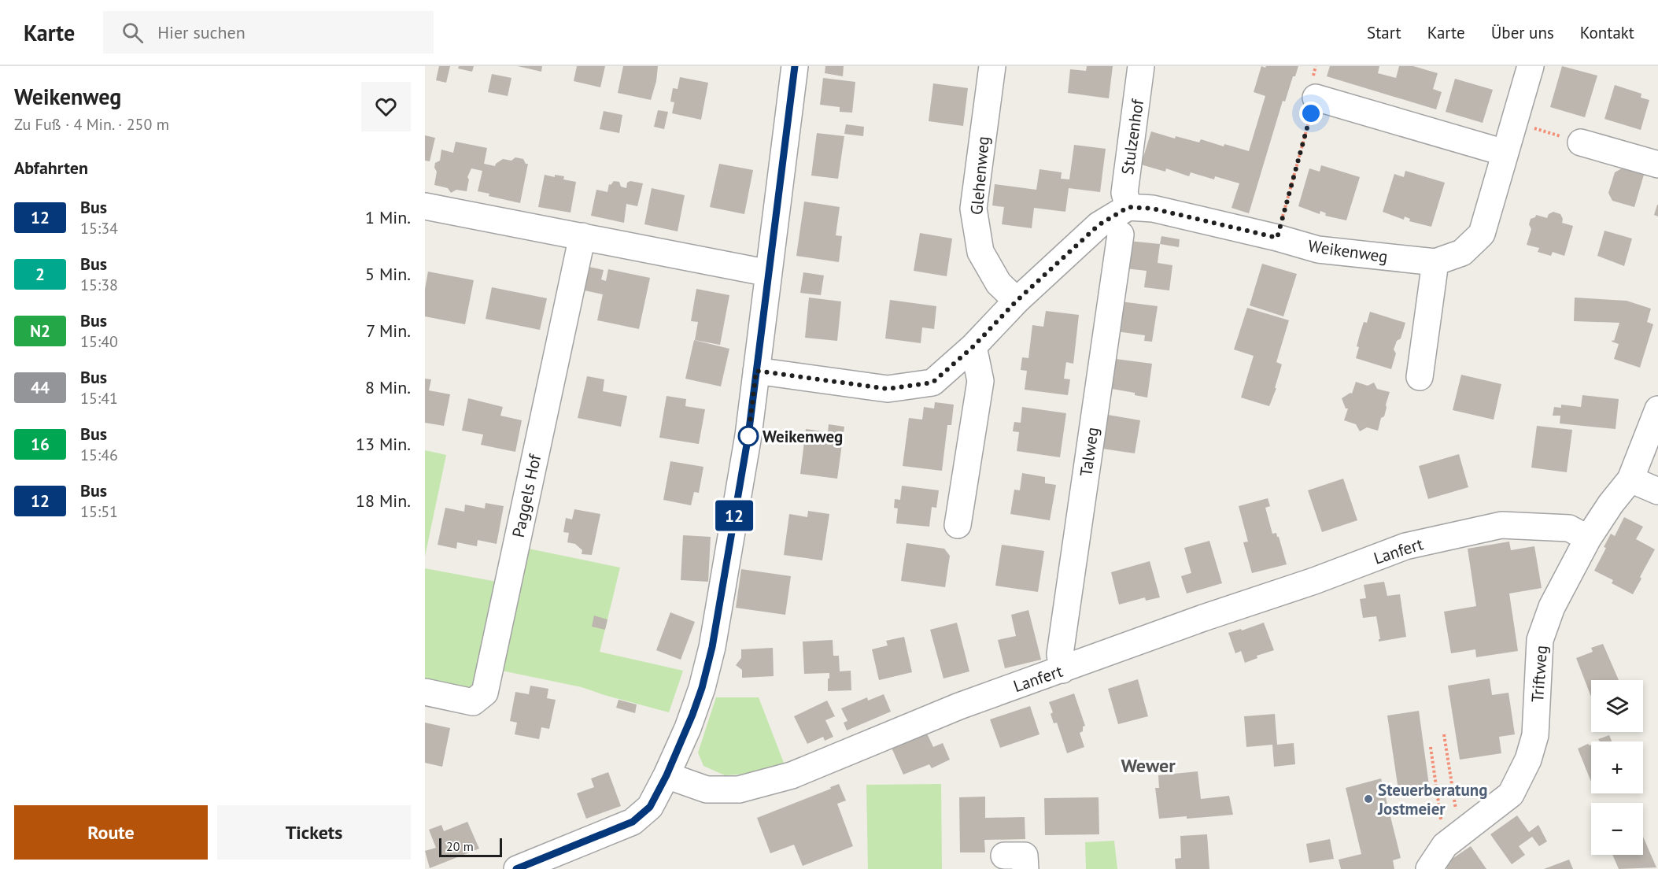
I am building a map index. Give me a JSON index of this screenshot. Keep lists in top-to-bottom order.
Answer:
{
  "streets": {
    "street": [
      "Stulzenhof",
      "Glehenweg",
      "Weikenweg",
      "Talweg",
      "Paggels Hof",
      "Lanfert",
      "Triftweg"
    ]
  },
  "crossings": [
    ["Stulzenhof", "Weikenweg"],
    ["Talweg", "Lanfert"],
    ["Lanfert", "Triftweg"]
  ],
  "districts": ["Wewer"],
  "places": ["Weikenweg", "Steuerberatung Jostmeier"],
  "lines": ["bus line 12"],
  "scale_bar": "20 m",
  "page": {
    "header": "Karte",
    "search": "Hier suchen",
    "nav": [
      "Start",
      "Karte",
      "Über uns",
      "Kontakt"
    ],
    "heading": [
      ["Weikenweg", "Zu Fuß · 4 Min. · 250 m"],
      "Abfahrten"
    ],
    "on_map": "12",
    "list": [
      {
        "mark": "12",
        "name": "Bus",
        "note": "15:34",
        "value": "1 Min."
      },
      {
        "mark": "2",
        "name": "Bus",
        "note": "15:38",
        "value": "5 Min."
      },
      {
        "mark": "N2",
        "name": "Bus",
        "note": "15:40",
        "value": "7 Min."
      },
      {
        "mark": "44",
        "name": "Bus",
        "note": "15:41",
        "value": "8 Min."
      },
      {
        "mark": "16",
        "name": "Bus",
        "note": "15:46",
        "value": "13 Min."
      },
      {
        "mark": "12",
        "name": "Bus",
        "note": "15:51",
        "value": "18 Min."
      }
    ],
    "map_buttons": ["+", "−"],
    "buttons": ["Route", "Tickets"],
    "scale": "20 m"
  }
}
